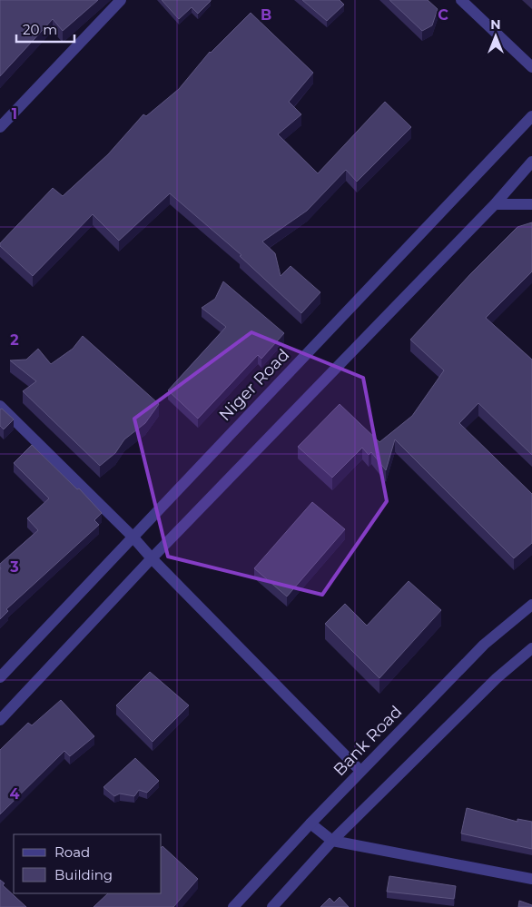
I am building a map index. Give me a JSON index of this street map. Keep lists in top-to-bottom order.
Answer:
{
  "streets": {
    "street": ["Niger Road", "Bank Road"]
  },
  "legend": ["Road", "Building"],
  "scale_bar": "20 m",
  "north": "top",
  "grid": {
    "columns": ["B", "C"],
    "rows": [
      "1",
      "2",
      "3",
      "4"
    ]
  }
}
